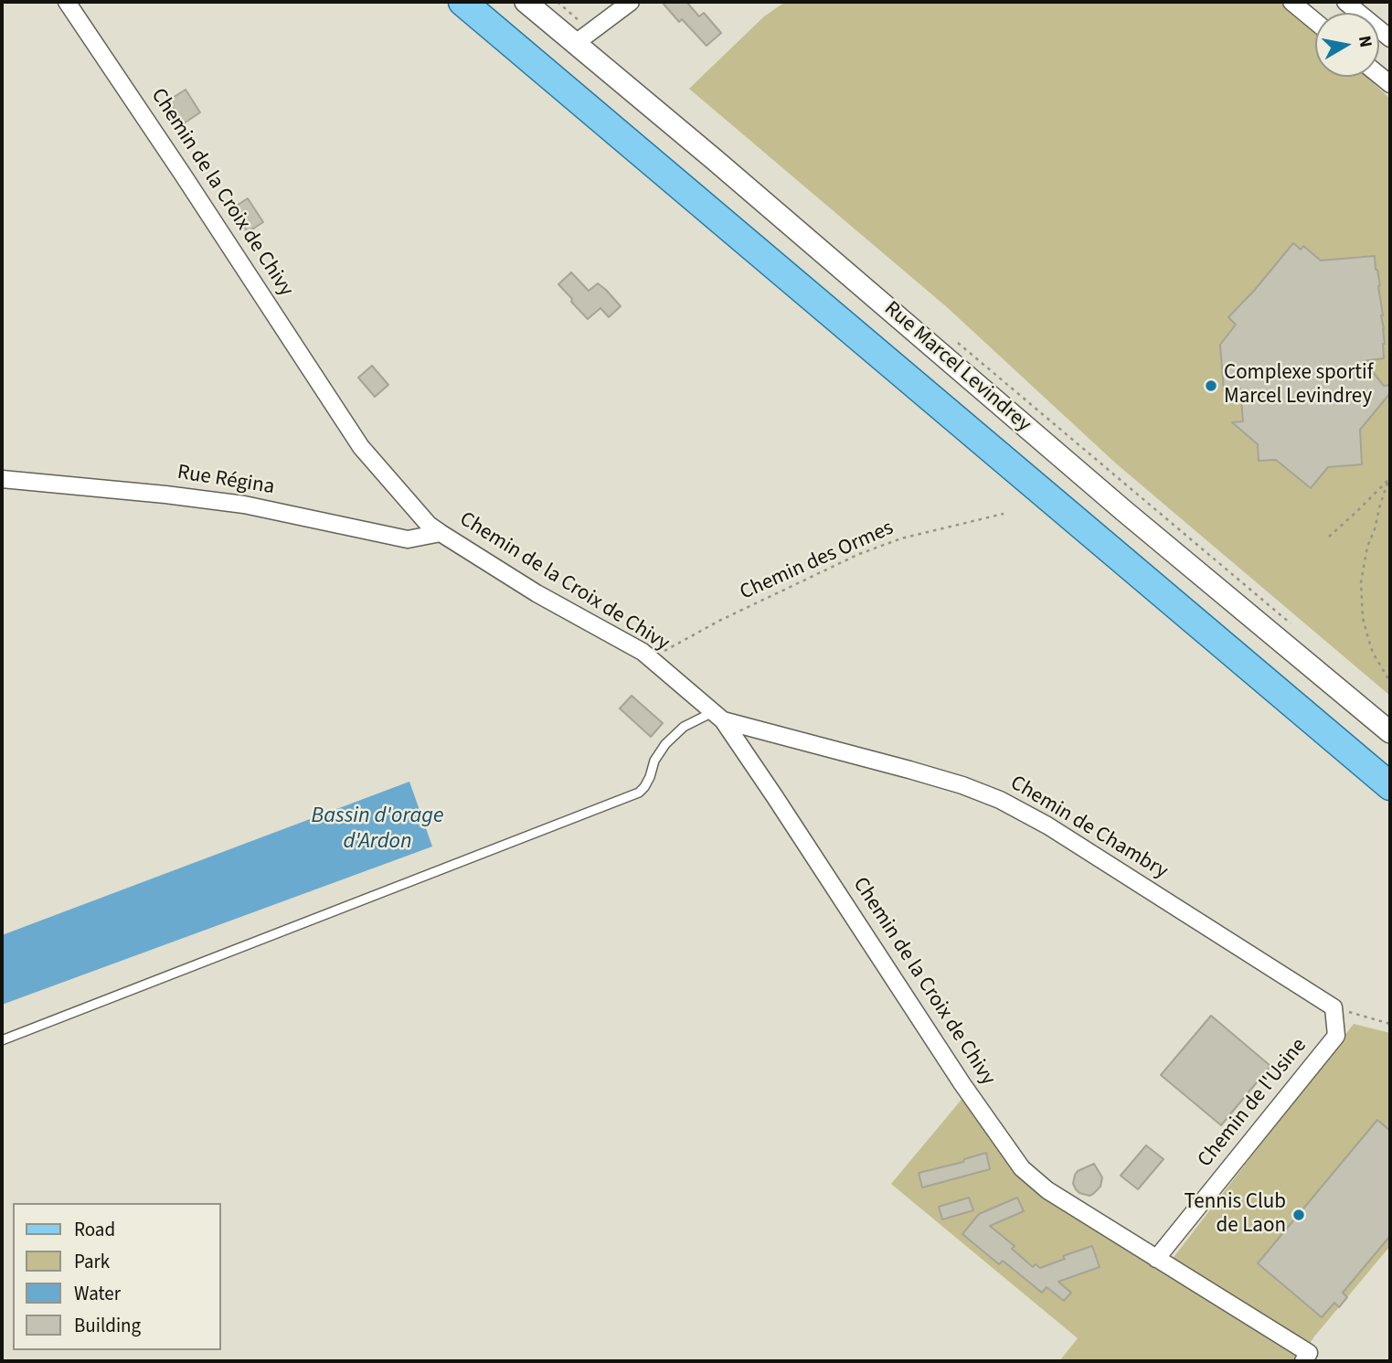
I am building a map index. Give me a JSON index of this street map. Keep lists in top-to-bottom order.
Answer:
{
  "streets": {
    "street": [
      "Chemin de la Croix de Chivy",
      "Rue Marcel Levindrey",
      "Rue Régina",
      "Chemin de Chambry",
      "Chemin de l'Usine"
    ],
    "path": ["Chemin des Ormes"]
  },
  "crossings": [
    ["Chemin de la Croix de Chivy", "Rue Régina"],
    ["Chemin de la Croix de Chivy", "Chemin des Ormes"],
    ["Chemin de la Croix de Chivy", "Chemin de Chambry"],
    ["Chemin de la Croix de Chivy", "Chemin de l'Usine"],
    ["Chemin de Chambry", "Chemin de l'Usine"]
  ],
  "water": ["Bassin d'orage d'Ardon"],
  "places": ["Complexe sportif Marcel Levindrey", "Tennis Club de Laon"],
  "legend": [
    "Road",
    "Park",
    "Water",
    "Building"
  ],
  "north": "right"
}
